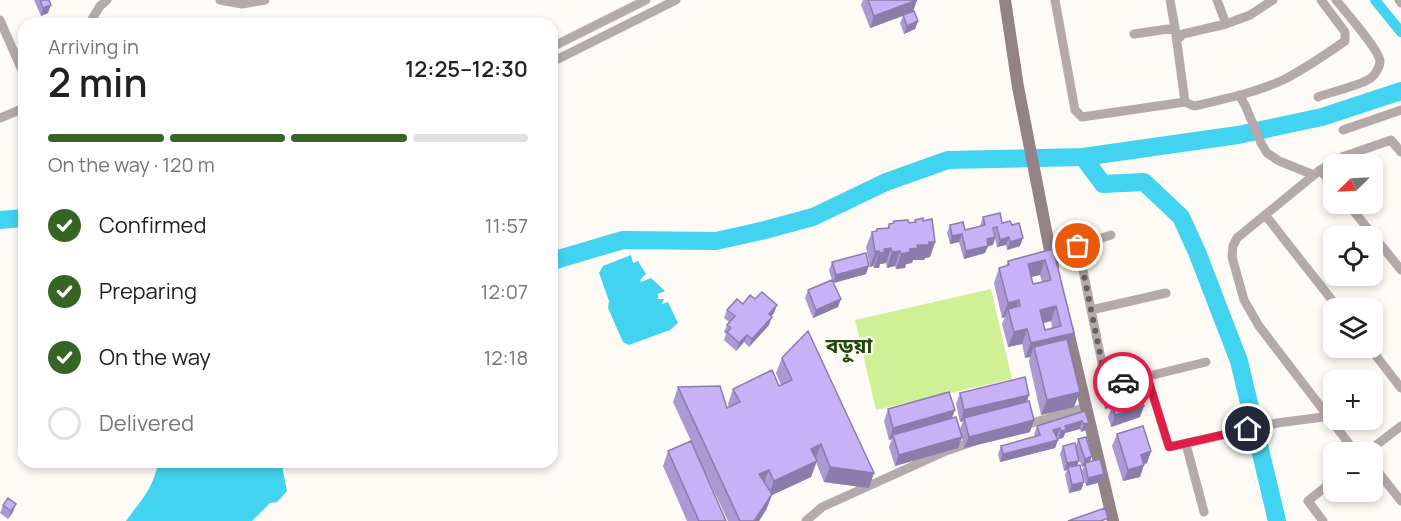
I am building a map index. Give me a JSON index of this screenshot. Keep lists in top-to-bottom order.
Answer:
{
  "districts": ["বড়ুয়া"],
  "north": "bottom left",
  "page": {
    "heading": ["2 min", "Arriving in", "12:25–12:30"],
    "bar": "On the way · 120 m",
    "map_buttons": ["+", "−"],
    "list": [
      ["Confirmed", "11:57"],
      ["Preparing", "12:07"],
      ["On the way", "12:18"],
      "Delivered"
    ]
  }
}
